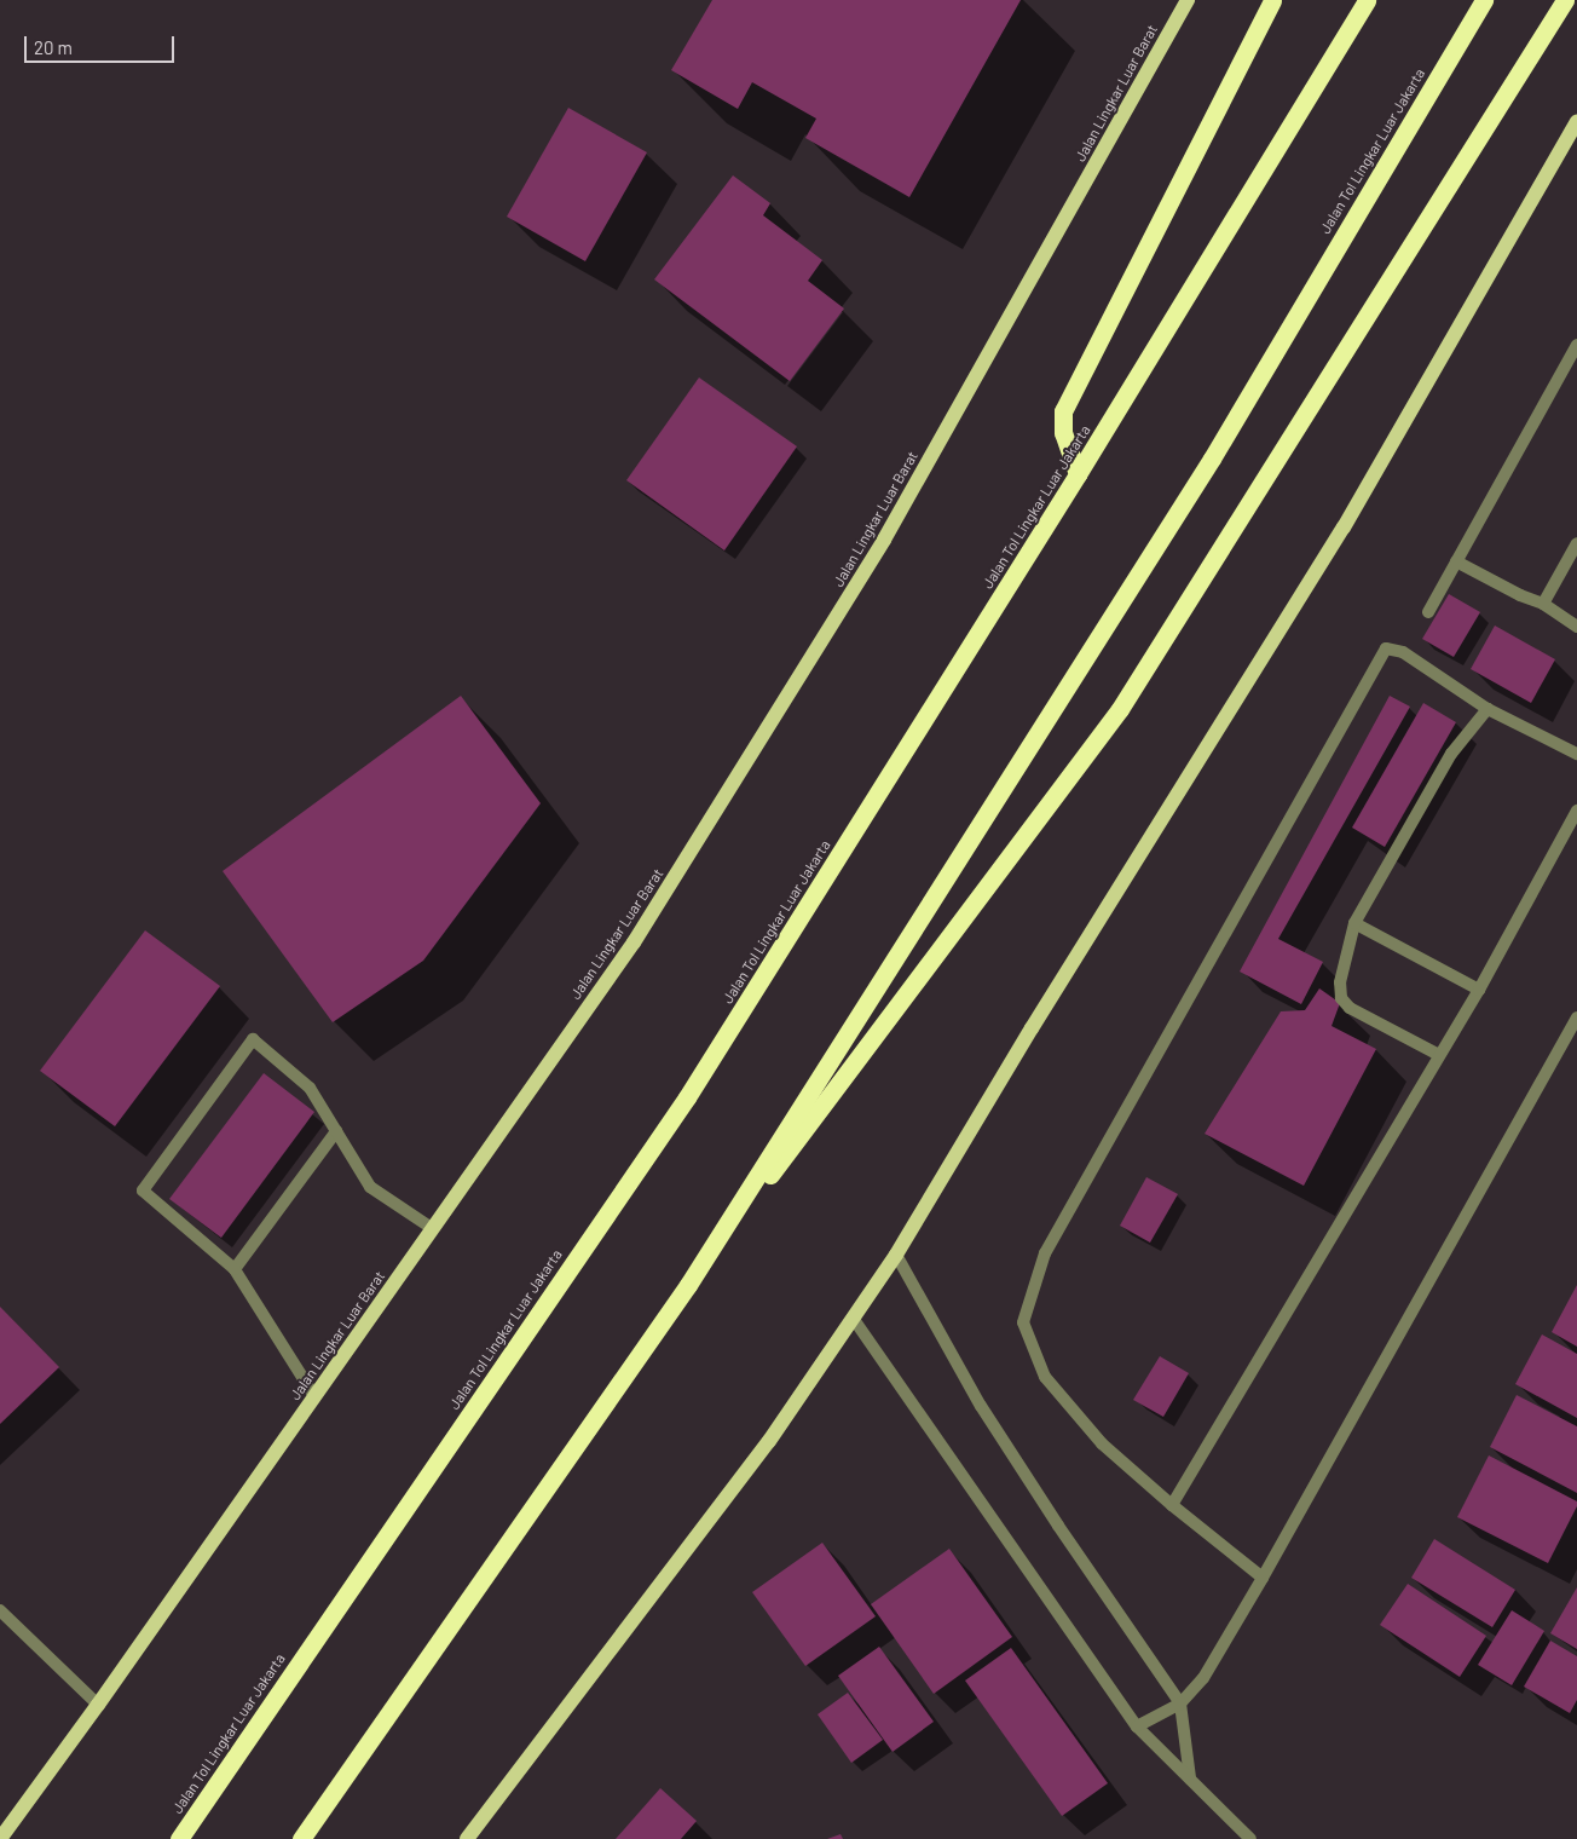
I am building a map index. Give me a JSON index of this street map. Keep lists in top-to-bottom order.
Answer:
{
  "streets": {
    "highway": ["Jalan Tol Lingkar Luar Jakarta"],
    "main road": ["Jalan Lingkar Luar Barat"]
  },
  "scale_bar": "20 m"
}
